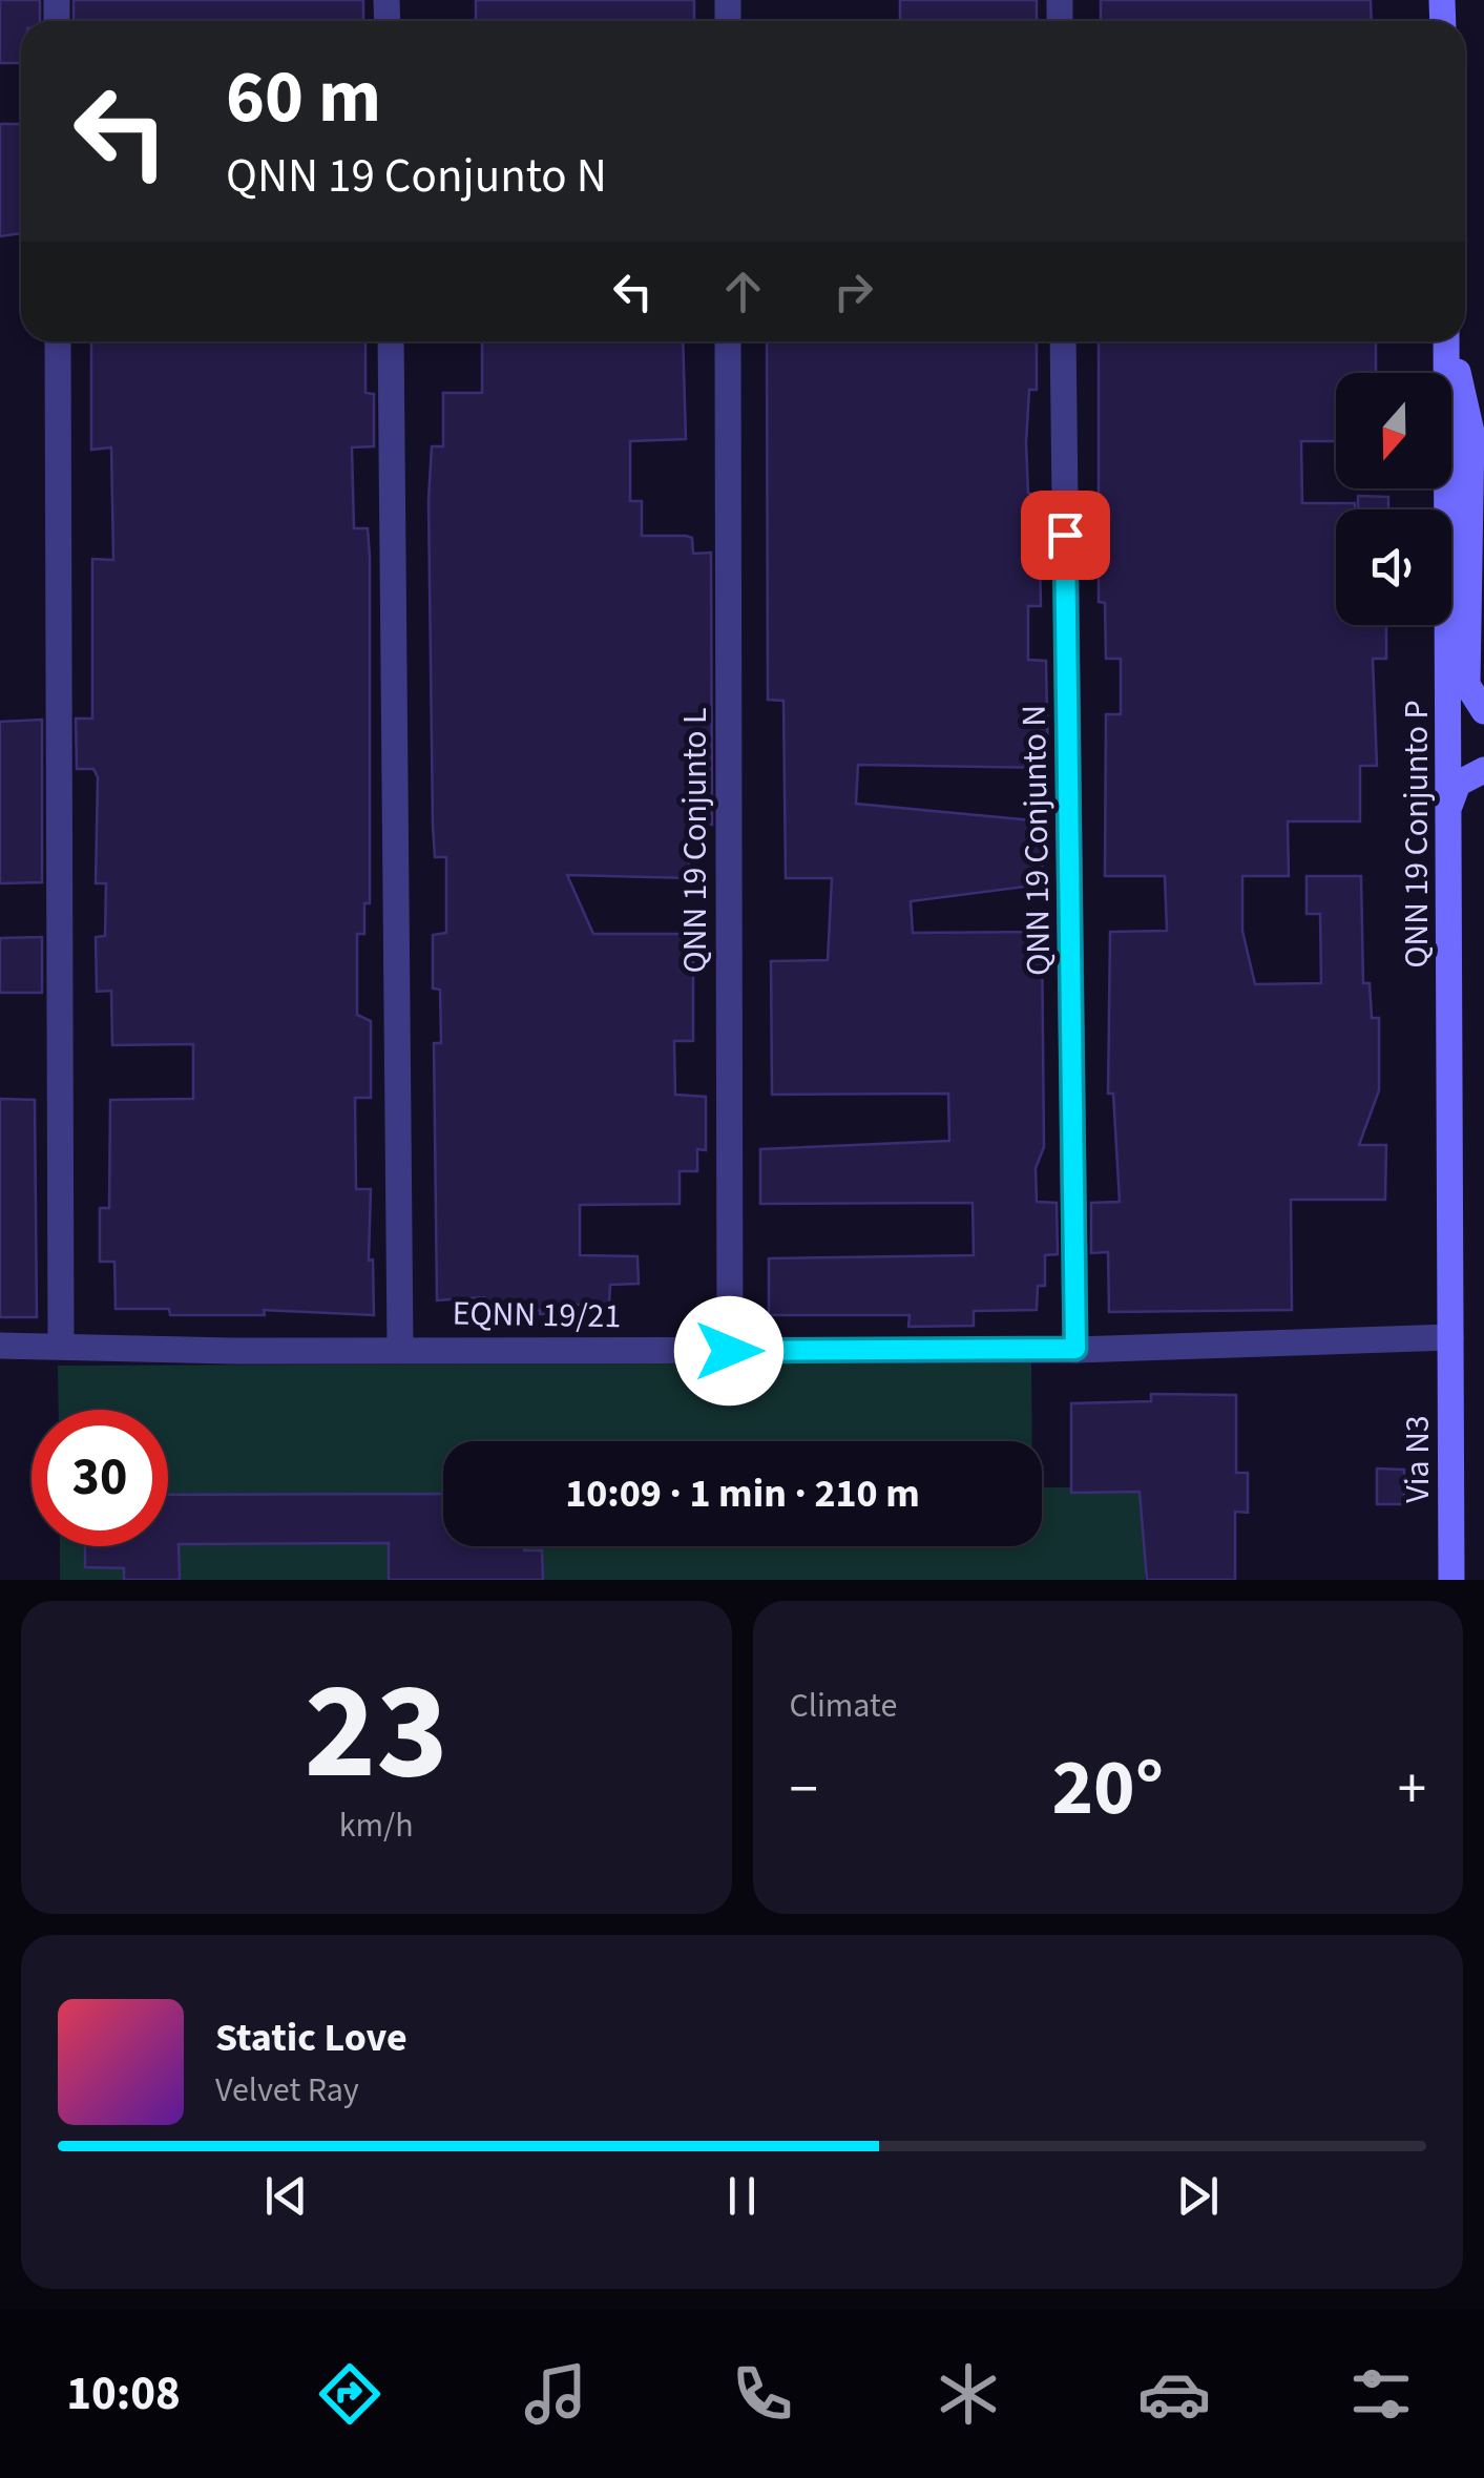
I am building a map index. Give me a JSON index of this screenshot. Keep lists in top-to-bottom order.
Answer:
{
  "streets": {
    "main road": ["QNN 19 Conjunto P", "Via N3"],
    "street": ["QNN 19 Conjunto L", "QNN 19 Conjunto N", "EQNN 19/21"]
  },
  "crossings": [
    ["QNN 19 Conjunto P", "EQNN 19/21"],
    ["QNN 19 Conjunto P", "Via N3"],
    ["QNN 19 Conjunto L", "EQNN 19/21"],
    ["QNN 19 Conjunto N", "EQNN 19/21"],
    ["EQNN 19/21", "Via N3"]
  ],
  "north": "bottom",
  "page": {
    "turn": ["60 m", "QNN 19 Conjunto N"],
    "limit": "30",
    "trip": "10:09 · 1 min · 210 m",
    "tile": [
      ["23", "km/h"],
      "Climate"
    ],
    "heat": ["−", "20°", "+"],
    "song": ["Static Love", "Velvet Ray"],
    "tabs": "10:08"
  }
}
